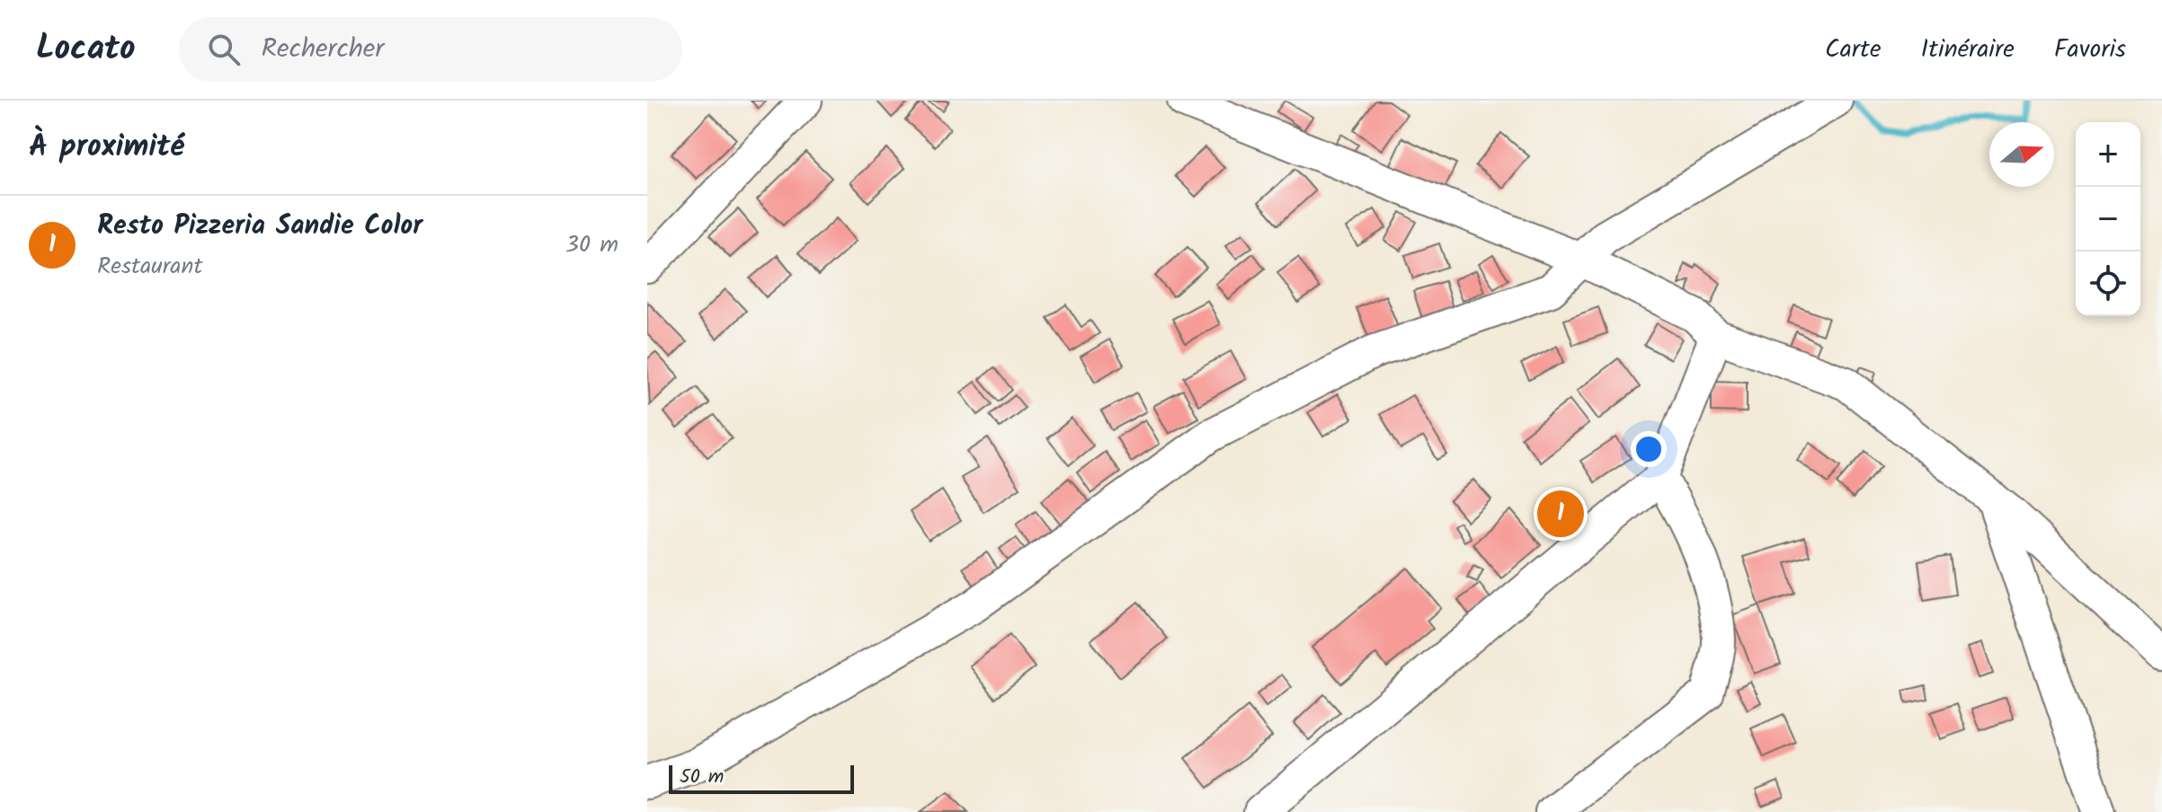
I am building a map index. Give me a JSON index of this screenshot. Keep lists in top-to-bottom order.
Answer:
{
  "scale_bar": "50 m",
  "north": "right",
  "page": {
    "header": "Locato",
    "search": "Rechercher",
    "nav": ["Carte", "Itinéraire", "Favoris"],
    "heading": "À proximité",
    "map_buttons": ["+", "−"],
    "list": [
      {
        "mark": "1",
        "name": "Resto Pizzeria Sandie Color",
        "note": "Restaurant",
        "value": "30 m"
      }
    ],
    "pins": "1",
    "scale": "50 m"
  }
}
